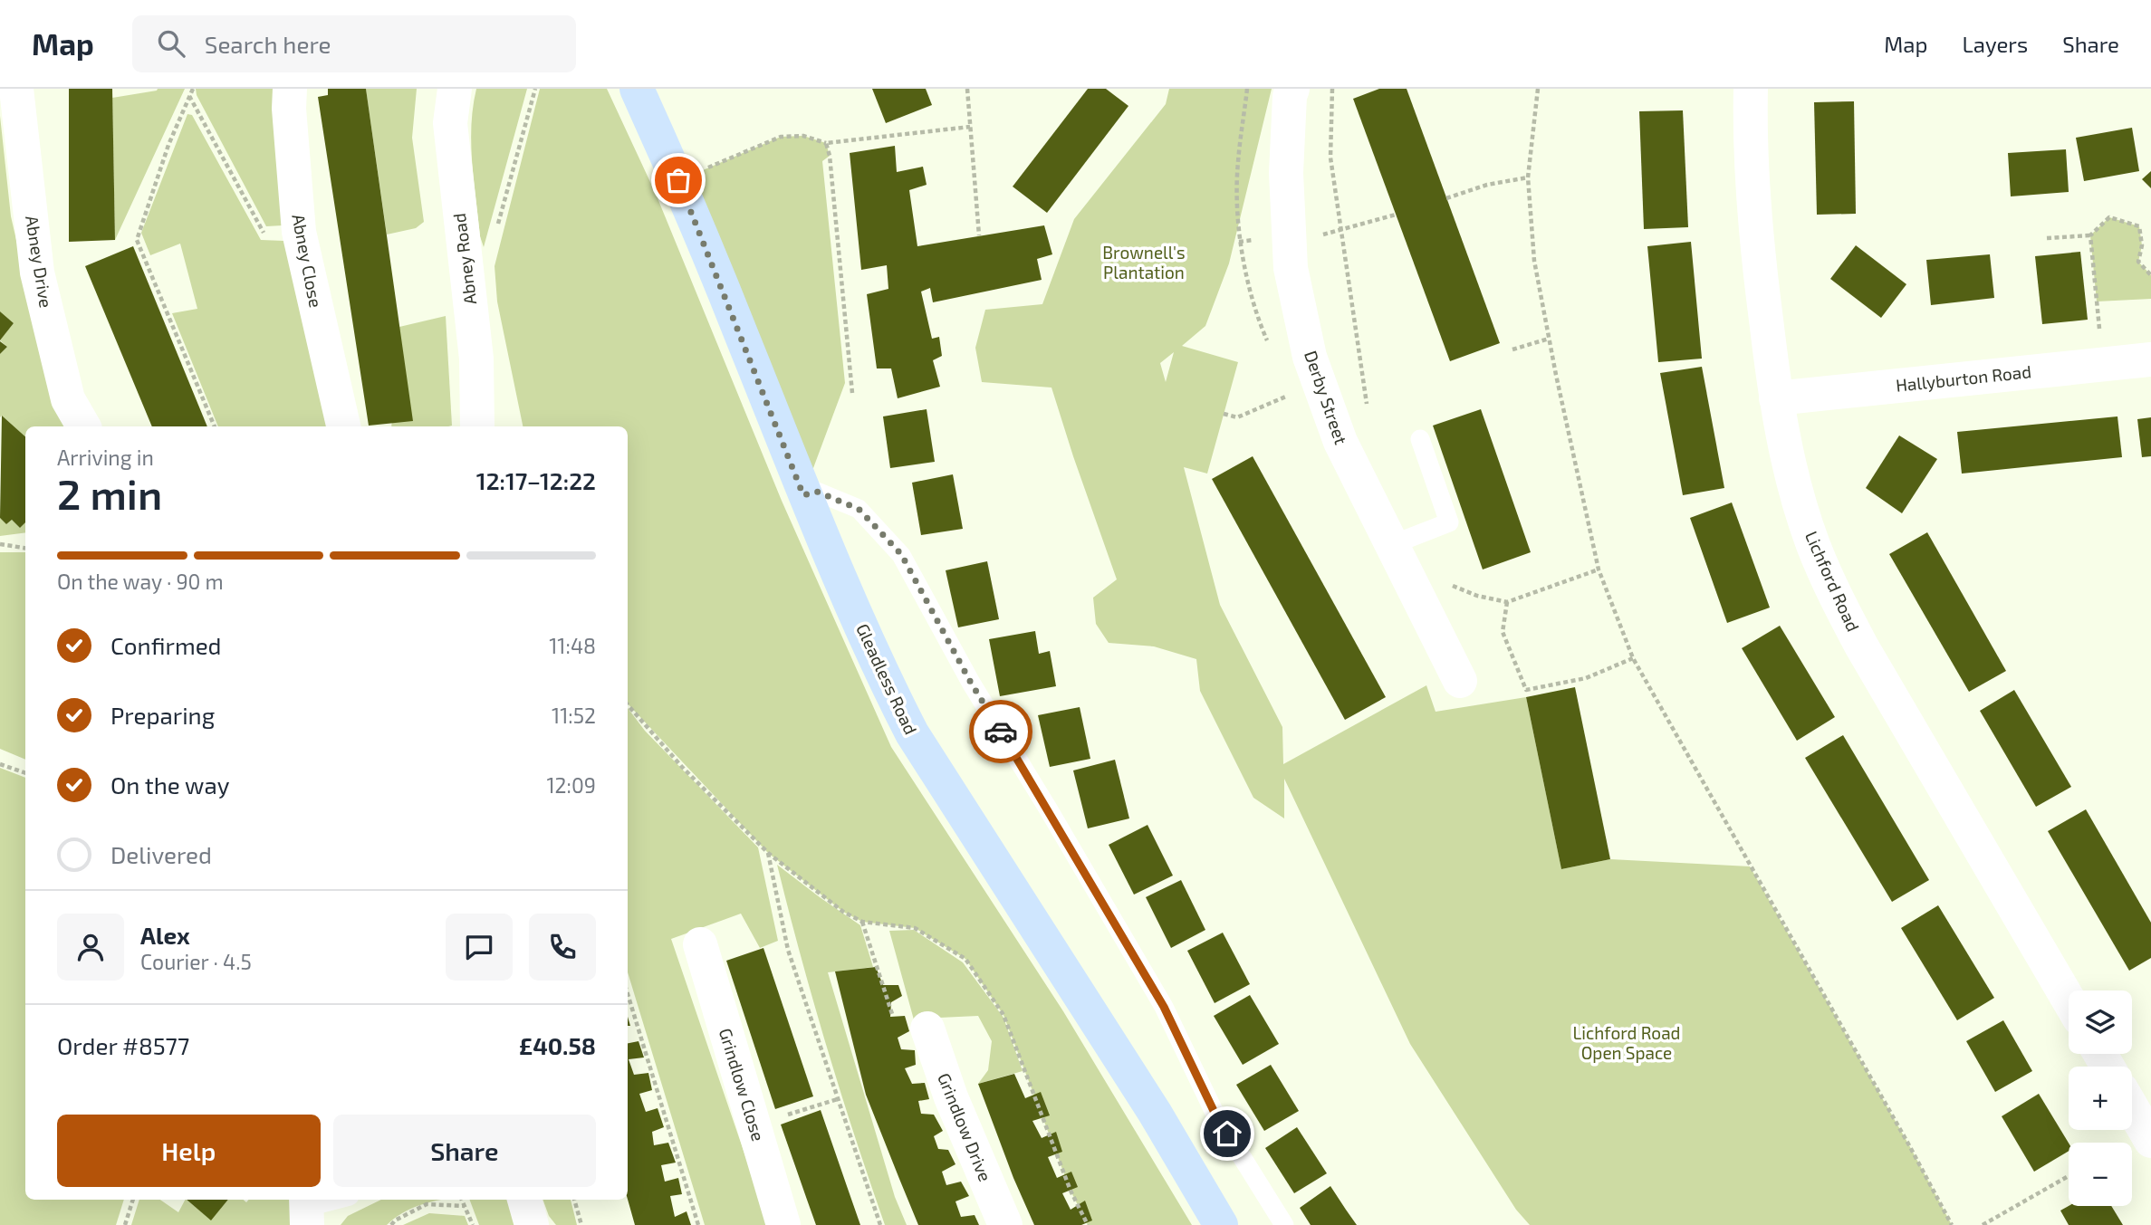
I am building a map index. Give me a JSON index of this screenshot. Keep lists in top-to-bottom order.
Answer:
{
  "streets": {
    "main road": ["Gleadless Road"],
    "street": [
      "Abney Road",
      "Abney Close",
      "Abney Drive",
      "Hallyburton Road",
      "Derby Street",
      "Lichford Road",
      "Grindlow Close",
      "Grindlow Drive"
    ]
  },
  "crossings": [
    ["Hallyburton Road", "Lichford Road"]
  ],
  "parks": ["Brownell's Plantation", "Lichford Road Open Space"],
  "page": {
    "header": "Map",
    "search": "Search here",
    "nav": ["Map", "Layers", "Share"],
    "heading": ["2 min", "Arriving in", "12:17–12:22"],
    "panel": [
      "Alex",
      "Courier · 4.5",
      "Order #8577",
      "£40.58"
    ],
    "bar": "On the way · 90 m",
    "list": [
      ["Confirmed", "11:48"],
      ["Preparing", "11:52"],
      ["On the way", "12:09"],
      "Delivered"
    ],
    "map_buttons": ["+", "−"],
    "buttons": ["Help", "Share"]
  }
}
